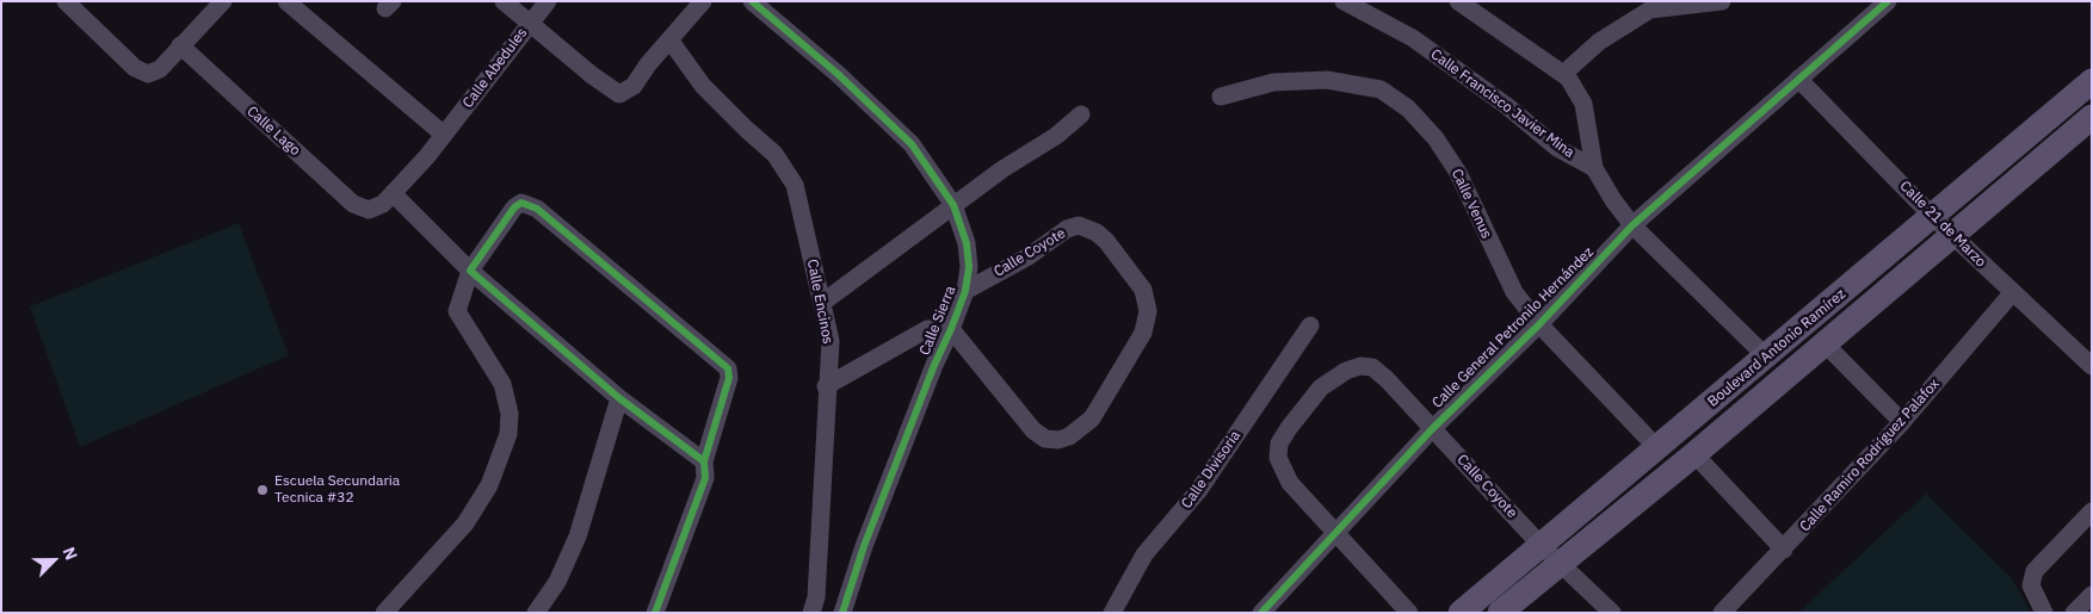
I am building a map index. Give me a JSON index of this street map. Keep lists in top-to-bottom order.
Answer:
{
  "streets": {
    "main road": ["Boulevard Antonio Ramírez"],
    "street": [
      "Calle Abedules",
      "Calle Francisco Javier Mina",
      "Calle Lago",
      "Calle Venus",
      "Calle 21 de Marzo",
      "Calle Coyote",
      "Calle Encinos",
      "Calle Sierra",
      "Calle General Petronilo Hernández",
      "Calle Ramiro Rodríguez Palafox",
      "Calle Divisoria"
    ]
  },
  "crossings": [
    ["Calle Abedules", "Calle Lago"],
    ["Calle Venus", "Calle General Petronilo Hernández"],
    ["Calle Venus", "Boulevard Antonio Ramírez"],
    ["Calle 21 de Marzo", "Calle General Petronilo Hernández"],
    ["Calle 21 de Marzo", "Boulevard Antonio Ramírez"],
    ["Calle 21 de Marzo", "Calle Ramiro Rodríguez Palafox"],
    ["Calle Coyote", "Calle Sierra"],
    ["Calle Coyote", "Calle General Petronilo Hernández"],
    ["Calle Coyote", "Boulevard Antonio Ramírez"]
  ],
  "places": ["Escuela Secundaria Tecnica #32"],
  "north": "top right"
}
